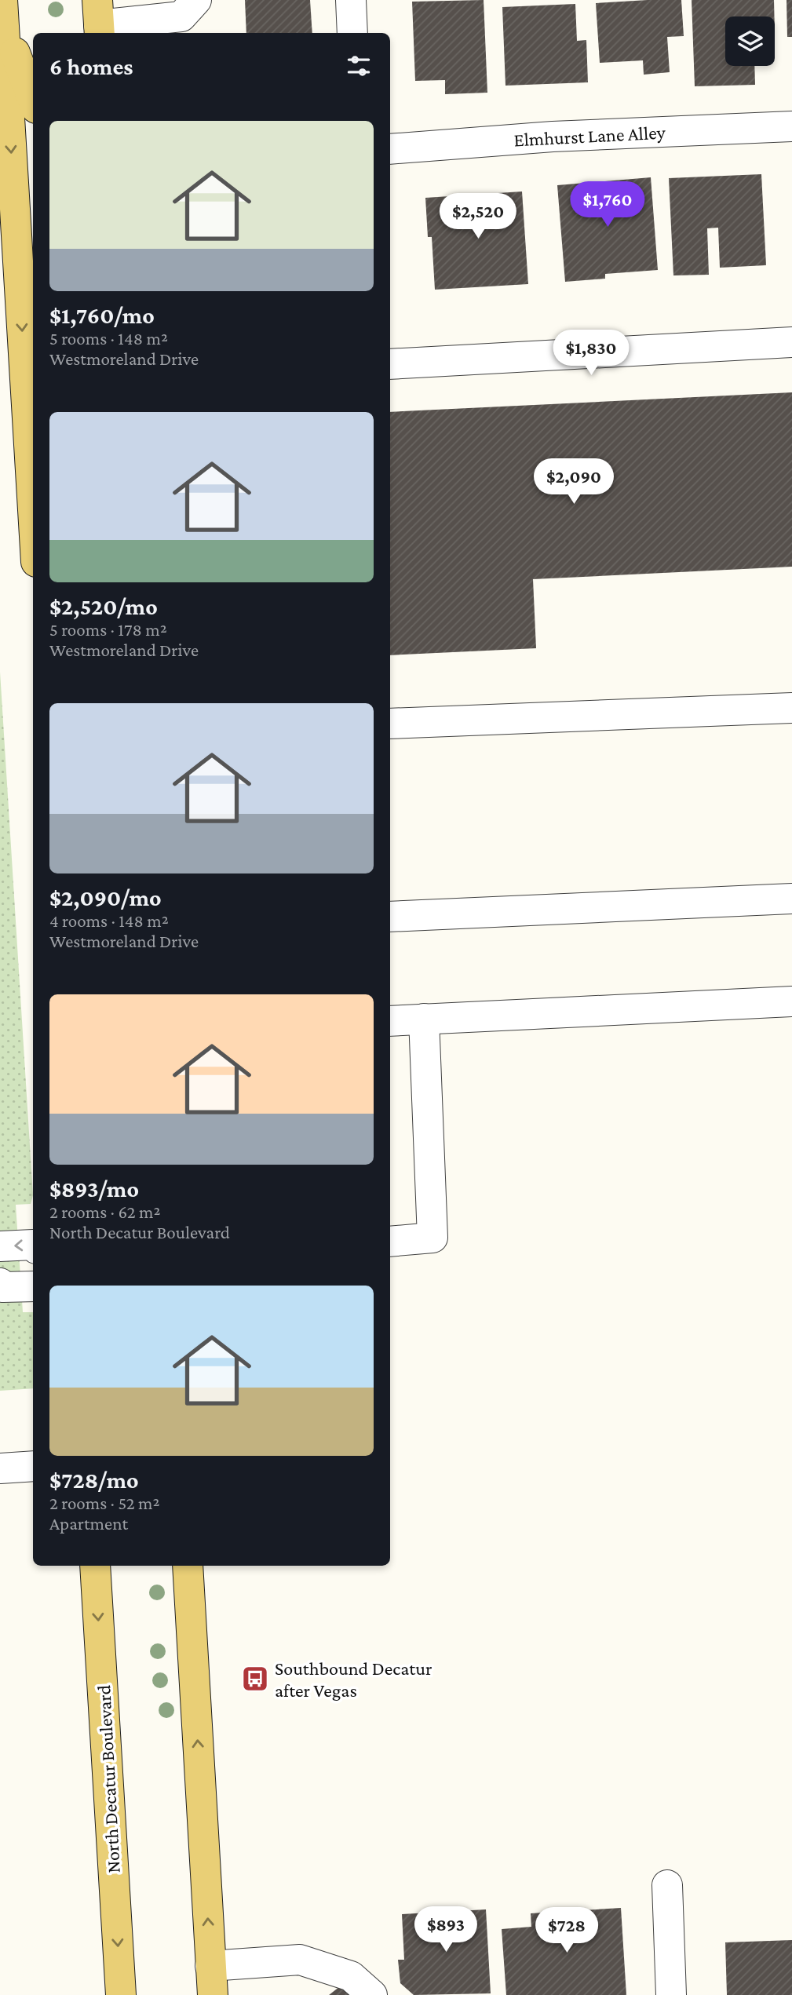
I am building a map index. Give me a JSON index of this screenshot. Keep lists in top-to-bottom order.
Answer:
{
  "streets": {
    "main road": ["North Decatur Boulevard"],
    "street": ["Elmhurst Lane Alley"]
  },
  "places": {
    "bus stop": ["Southbound Decatur after Vegas"]
  },
  "page": {
    "heading": "6 homes",
    "list": [
      {
        "name": "$1,760/mo",
        "note": "5 rooms · 148 m² · Westmoreland Drive"
      },
      {
        "name": "$2,520/mo",
        "note": "5 rooms · 178 m² · Westmoreland Drive"
      },
      {
        "name": "$2,090/mo",
        "note": "4 rooms · 148 m² · Westmoreland Drive"
      },
      {
        "name": "$893/mo",
        "note": "2 rooms · 62 m² · North Decatur Boulevard"
      },
      {
        "name": "$728/mo",
        "note": "2 rooms · 52 m² · Apartment"
      }
    ],
    "price": [
      "$1,760",
      "$2,520",
      "$1,830",
      "$2,090",
      "$893",
      "$728"
    ]
  }
}
